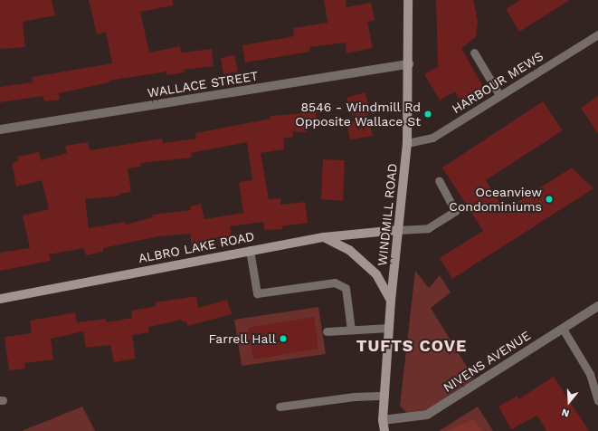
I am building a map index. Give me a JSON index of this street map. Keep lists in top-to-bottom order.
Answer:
{
  "streets": {
    "main road": ["WINDMILL ROAD", "ALBRO LAKE ROAD"],
    "street": ["WALLACE STREET", "NIVENS AVENUE"],
    "lane": ["HARBOUR MEWS"]
  },
  "crossings": [
    ["HARBOUR MEWS", "WINDMILL ROAD"],
    ["WALLACE STREET", "WINDMILL ROAD"],
    ["WINDMILL ROAD", "ALBRO LAKE ROAD"],
    ["WINDMILL ROAD", "NIVENS AVENUE"]
  ],
  "districts": ["TUFTS COVE"],
  "places": ["8546 - Windmill Rd Opposite Wallace St", "Oceanview Condominiums", "Farrell Hall"],
  "north": "bottom"
}
